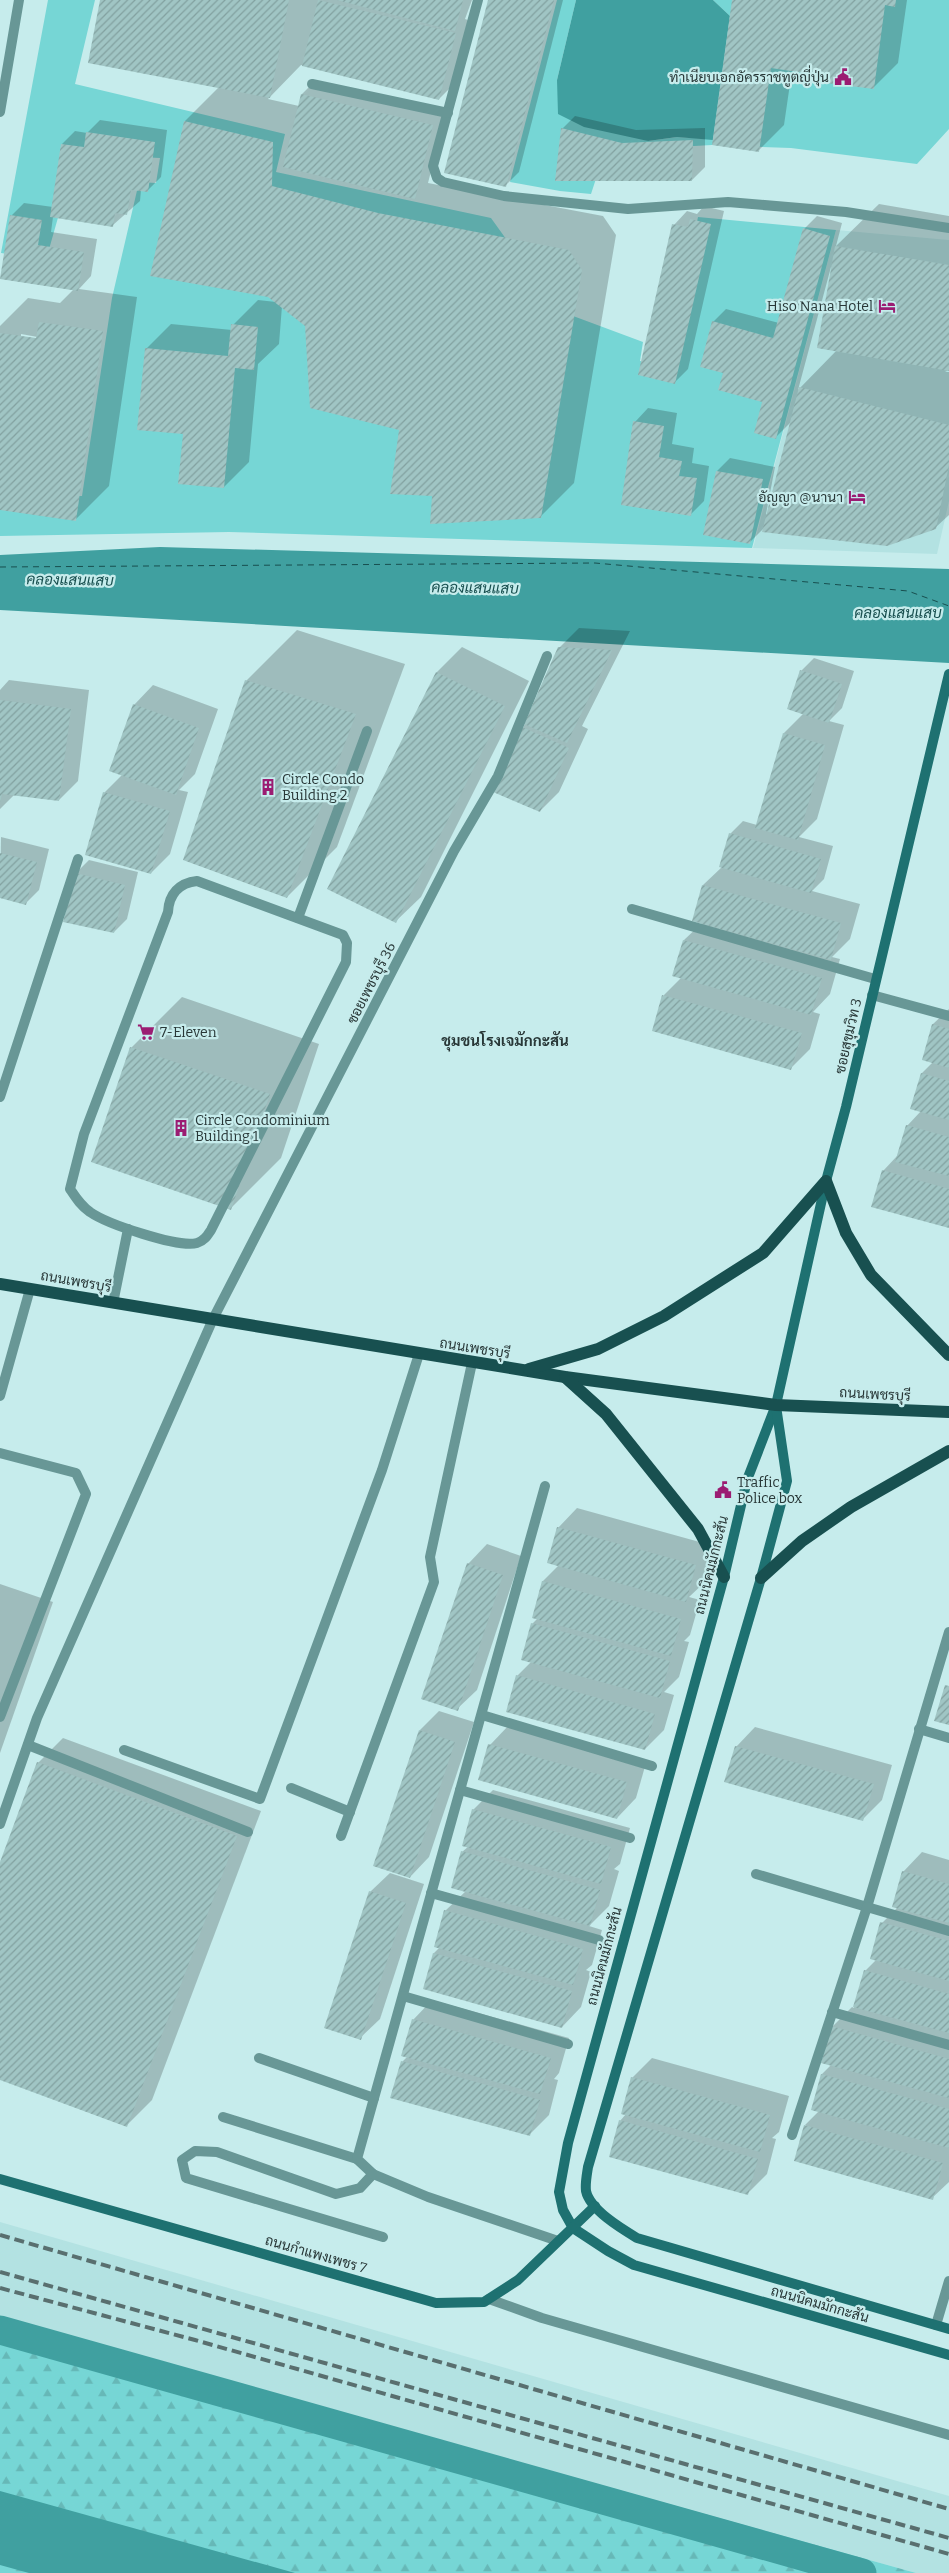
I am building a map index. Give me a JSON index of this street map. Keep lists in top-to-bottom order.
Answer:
{
  "streets": {
    "main road": ["ถนนเพชรบุรี"],
    "street": [
      "ซอยเพชรบุรี 36",
      "ซอยสุขุมวิท 3",
      "ถนนนิคมมักกะสัน",
      "ถนนกำแพงเพชร 7"
    ]
  },
  "crossings": [
    ["ซอยเพชรบุรี 36", "ถนนเพชรบุรี"],
    ["ซอยสุขุมวิท 3", "ถนนเพชรบุรี"],
    ["ซอยสุขุมวิท 3", "ถนนนิคมมักกะสัน"],
    ["ถนนเพชรบุรี", "ถนนนิคมมักกะสัน"],
    ["ถนนนิคมมักกะสัน", "ถนนกำแพงเพชร 7"]
  ],
  "districts": ["ชุมชนโรงเจมักกะสัน"],
  "water": ["คลองแสนแสบ"],
  "places": {
    "public building": ["ทำเนียบเอกอัครราชทูตญี่ปุ่น", "Traffic Police box"],
    "hotel": ["Hiso Nana Hotel", "อัญญา @นานา"],
    "building": ["Circle Condo Building 2", "Circle Condominium Building 1"],
    "supermarket": ["7-Eleven"]
  }
}
